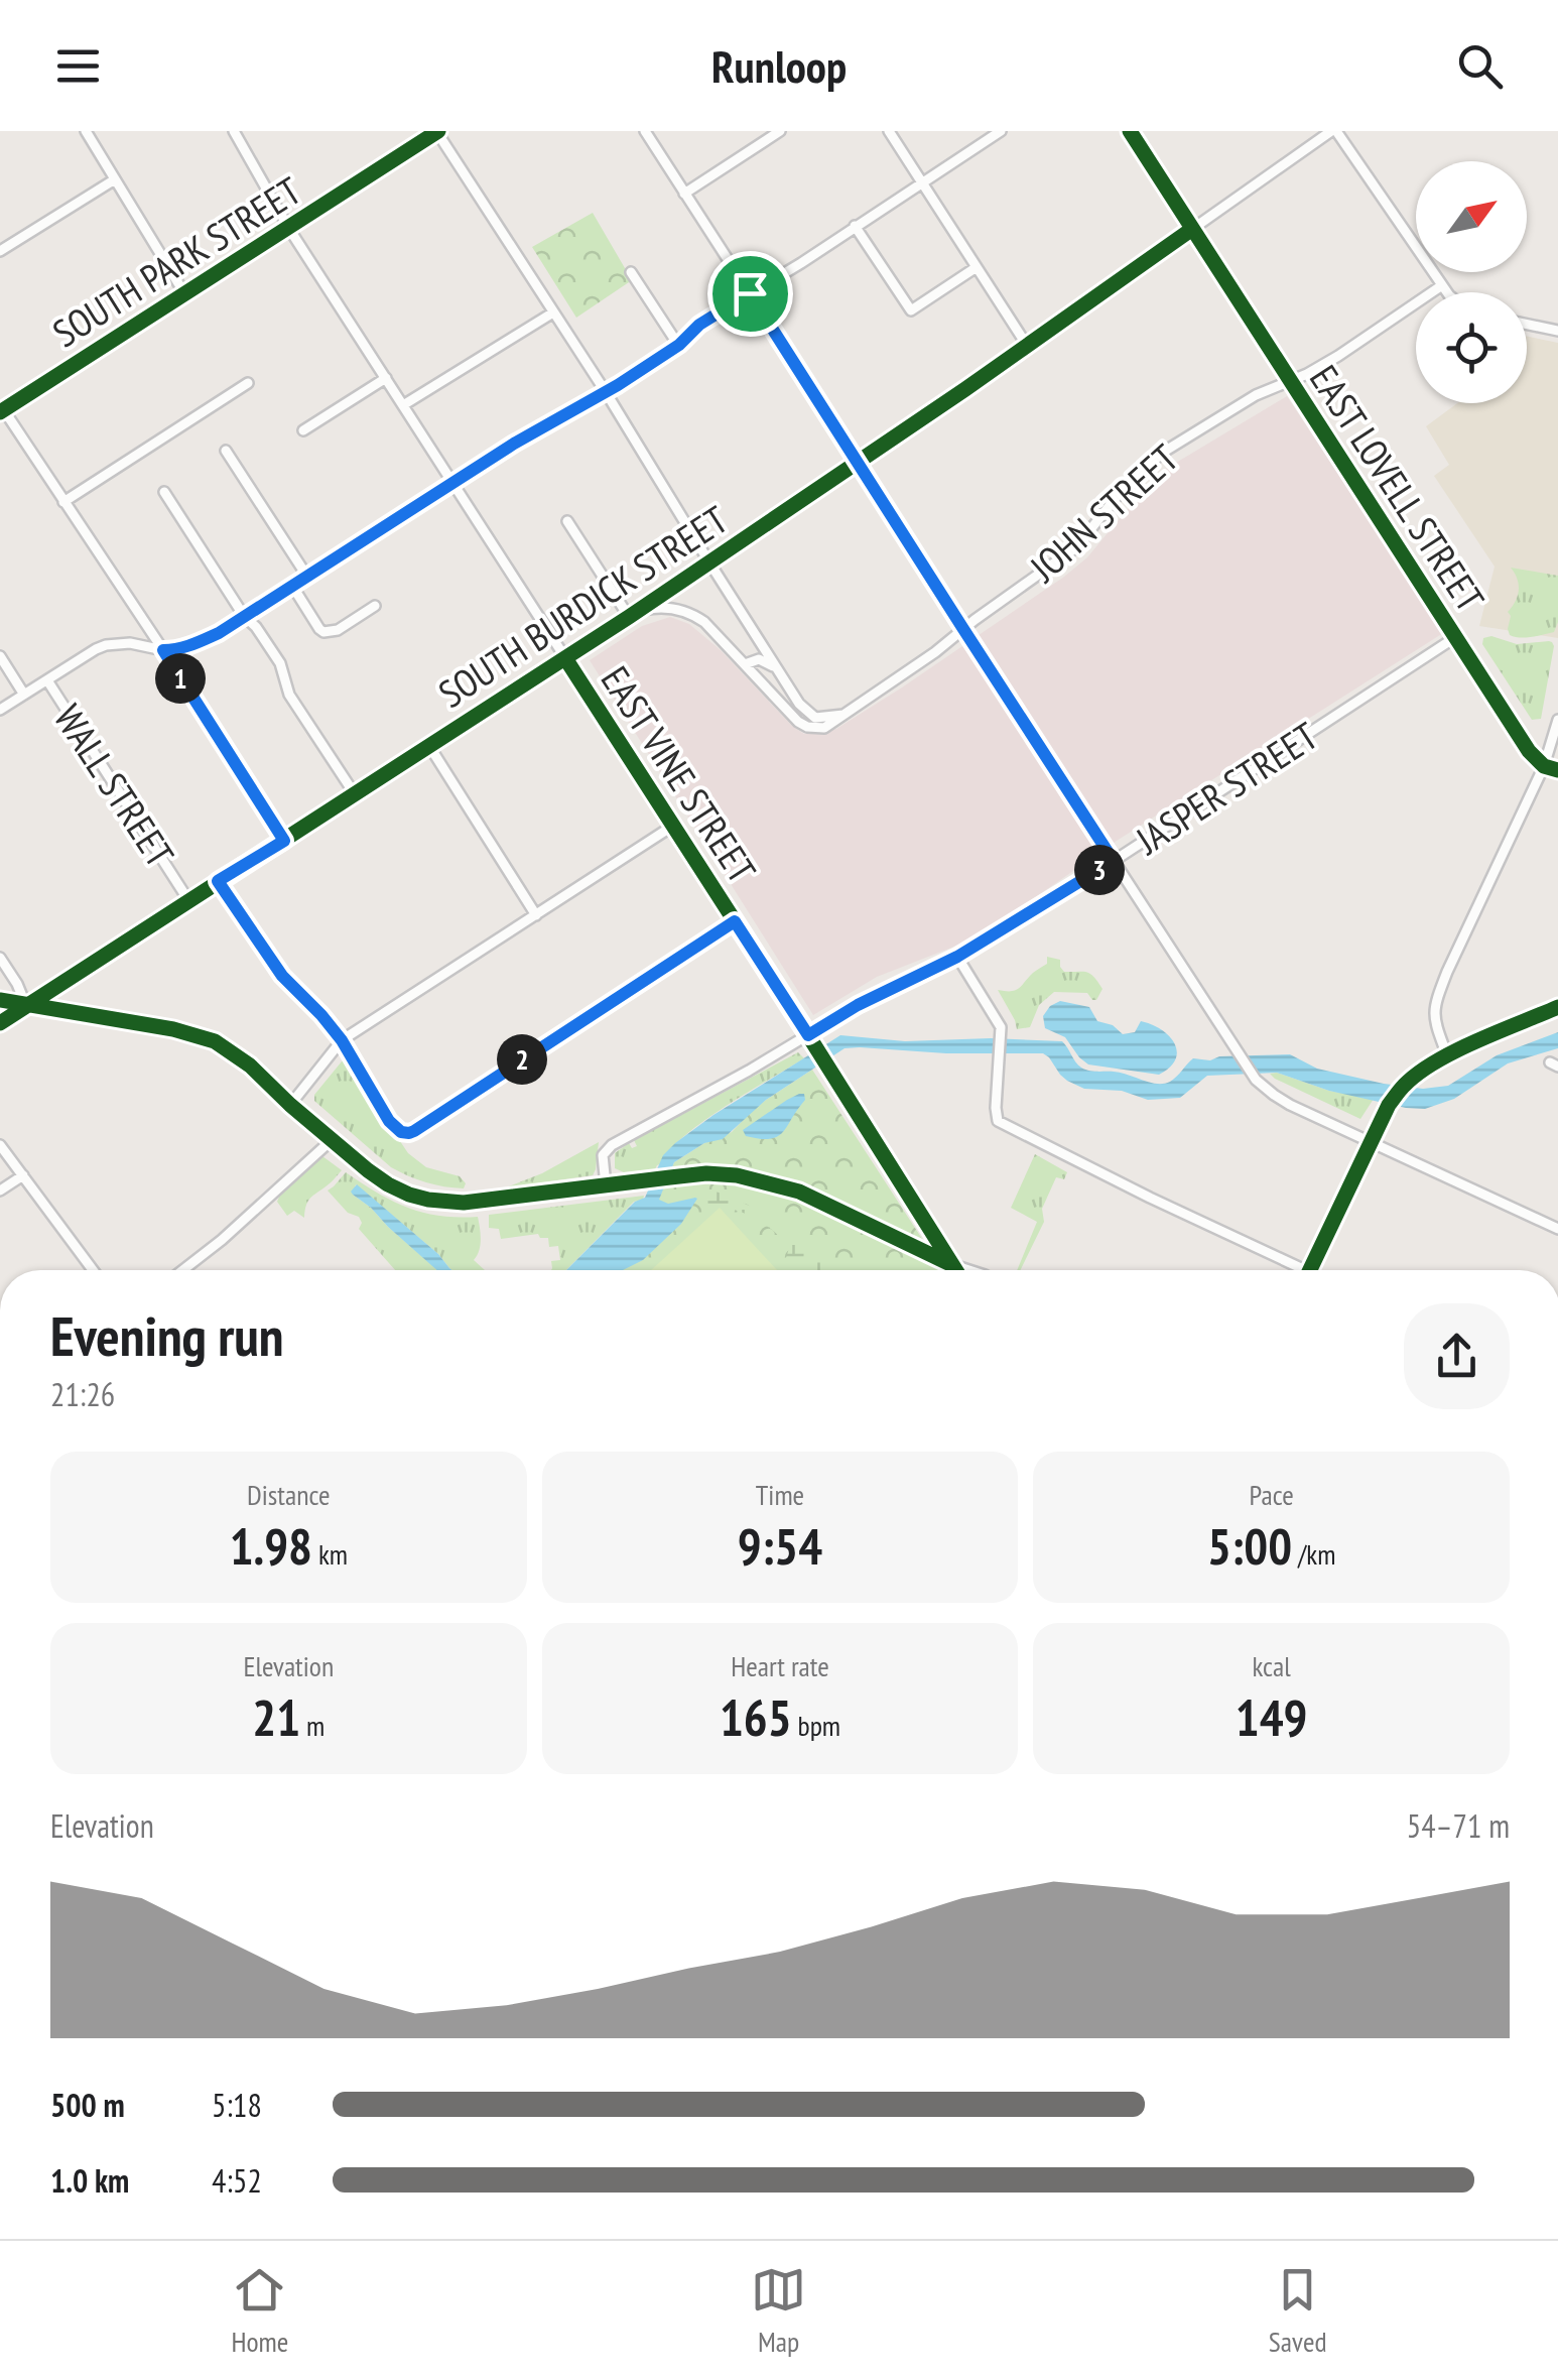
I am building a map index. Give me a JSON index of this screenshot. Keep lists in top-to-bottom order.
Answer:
{
  "streets": {
    "main road": ["SOUTH PARK STREET"],
    "street": [
      "EAST LOVELL STREET",
      "JOHN STREET",
      "SOUTH BURDICK STREET",
      "EAST VINE STREET",
      "WALL STREET",
      "JASPER STREET"
    ]
  },
  "crossings": [
    ["SOUTH PARK STREET", "EAST VINE STREET"],
    ["EAST LOVELL STREET", "JOHN STREET"],
    ["EAST LOVELL STREET", "SOUTH BURDICK STREET"],
    ["EAST LOVELL STREET", "JASPER STREET"],
    ["JOHN STREET", "SOUTH BURDICK STREET"],
    ["SOUTH BURDICK STREET", "EAST VINE STREET"],
    ["SOUTH BURDICK STREET", "WALL STREET"],
    ["EAST VINE STREET", "JASPER STREET"]
  ],
  "north": "top right",
  "page": {
    "header": "Runloop",
    "pins": ["1", "3", "2"],
    "heading": ["Evening run", "21:26"],
    "stats": [
      ["Distance", "1.98 km"],
      ["Time", "9:54"],
      ["Pace", "5:00 /km"],
      ["Elevation", "21 m"],
      ["Heart rate", "165 bpm"],
      ["kcal", "149"]
    ],
    "chart": ["Elevation", "54–71 m"],
    "list": [
      {
        "name": "500 m",
        "note": "5:18"
      },
      {
        "name": "1.0 km",
        "note": "4:52"
      }
    ],
    "tabs": ["Home", "Map", "Saved"]
  }
}
